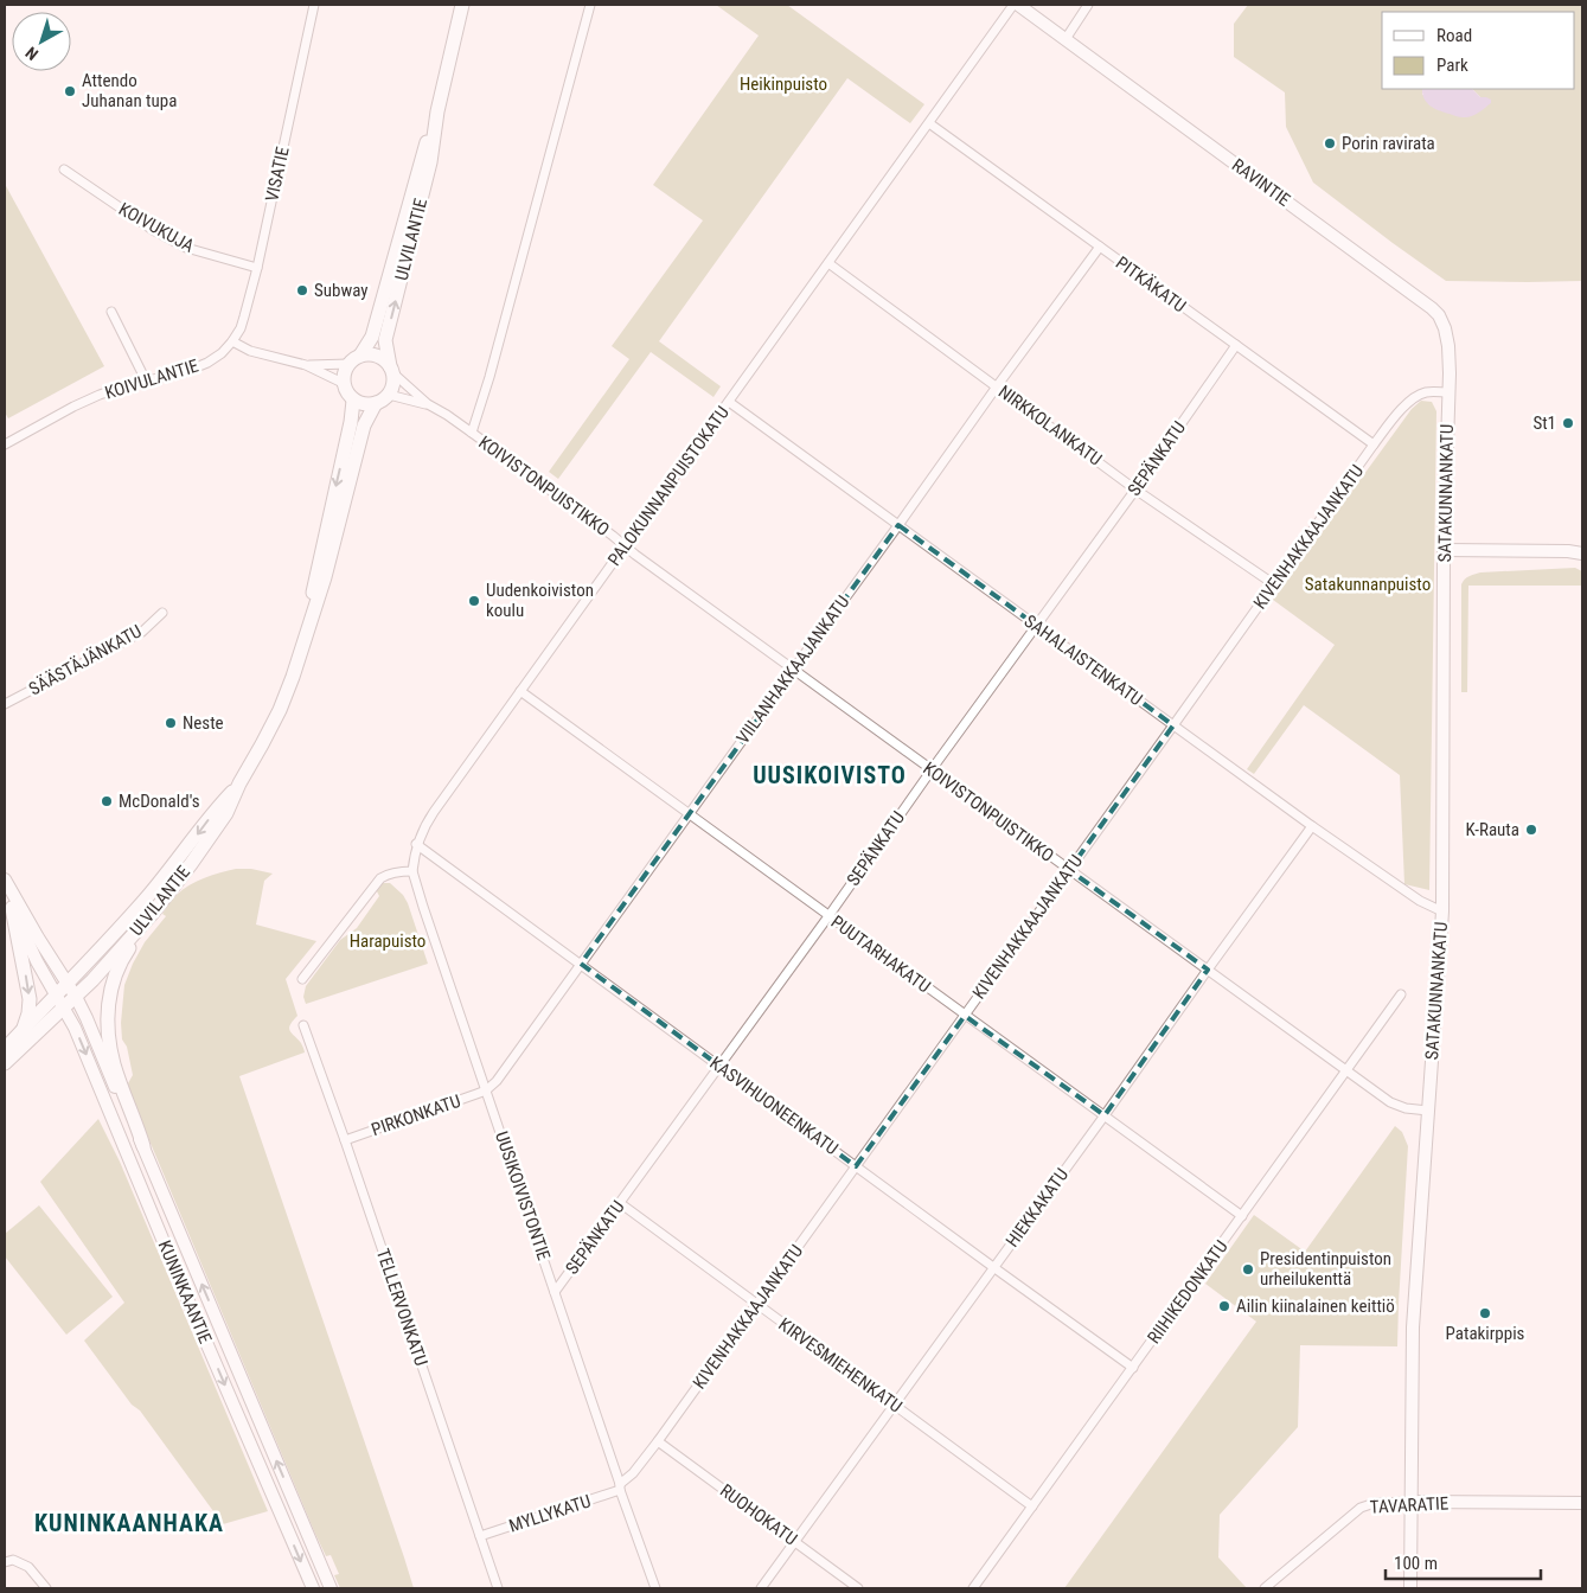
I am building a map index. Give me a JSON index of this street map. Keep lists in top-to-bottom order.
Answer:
{
  "streets": {
    "main road": [
      "RAVINTIE",
      "ULVILANTIE",
      "SATAKUNNANKATU",
      "KUNINKAANTIE",
      "TAVARATIE"
    ],
    "street": [
      "VISATIE",
      "KOIVUKUJA",
      "PITKÄKATU",
      "KOIVULANTIE",
      "NIRKKOLANKATU",
      "SEPÄNKATU",
      "KOIVISTONPUISTIKKO",
      "PALOKUNNANPUISTOKATU",
      "KIVENHAKKAAJANKATU",
      "SÄÄSTÄJÄNKATU",
      "SAHALAISTENKATU",
      "VIILANHAKKAAJANKATU",
      "PUUTARHAKATU",
      "KASVIHUONEENKATU",
      "PIRKONKATU",
      "UUSIKOIVISTONTIE",
      "HIEKKAKATU",
      "RIIHIKEDONKATU",
      "TELLERVONKATU",
      "KIRVESMIEHENKATU",
      "MYLLYKATU",
      "RUOHOKATU"
    ]
  },
  "crossings": [
    ["VISATIE", "KOIVUKUJA"],
    ["VISATIE", "KOIVULANTIE"],
    ["RAVINTIE", "SATAKUNNANKATU"],
    ["RAVINTIE", "KIVENHAKKAAJANKATU"],
    ["ULVILANTIE", "KOIVISTONPUISTIKKO"],
    ["ULVILANTIE", "KUNINKAANTIE"],
    ["PITKÄKATU", "SEPÄNKATU"],
    ["PITKÄKATU", "PALOKUNNANPUISTOKATU"],
    ["PITKÄKATU", "KIVENHAKKAAJANKATU"],
    ["PITKÄKATU", "VIILANHAKKAAJANKATU"],
    ["NIRKKOLANKATU", "SEPÄNKATU"],
    ["NIRKKOLANKATU", "PALOKUNNANPUISTOKATU"],
    ["NIRKKOLANKATU", "KIVENHAKKAAJANKATU"],
    ["NIRKKOLANKATU", "VIILANHAKKAAJANKATU"],
    ["SEPÄNKATU", "KOIVISTONPUISTIKKO"],
    ["SEPÄNKATU", "SAHALAISTENKATU"],
    ["SEPÄNKATU", "PUUTARHAKATU"],
    ["SEPÄNKATU", "KASVIHUONEENKATU"],
    ["SEPÄNKATU", "UUSIKOIVISTONTIE"],
    ["SEPÄNKATU", "KIRVESMIEHENKATU"],
    ["KOIVISTONPUISTIKKO", "PALOKUNNANPUISTOKATU"],
    ["KOIVISTONPUISTIKKO", "SATAKUNNANKATU"],
    ["KOIVISTONPUISTIKKO", "KIVENHAKKAAJANKATU"],
    ["KOIVISTONPUISTIKKO", "VIILANHAKKAAJANKATU"],
    ["KOIVISTONPUISTIKKO", "HIEKKAKATU"],
    ["KOIVISTONPUISTIKKO", "RIIHIKEDONKATU"],
    ["PALOKUNNANPUISTOKATU", "SAHALAISTENKATU"],
    ["PALOKUNNANPUISTOKATU", "PUUTARHAKATU"],
    ["PALOKUNNANPUISTOKATU", "KASVIHUONEENKATU"],
    ["PALOKUNNANPUISTOKATU", "UUSIKOIVISTONTIE"],
    ["SATAKUNNANKATU", "KIVENHAKKAAJANKATU"],
    ["SATAKUNNANKATU", "SAHALAISTENKATU"],
    ["SATAKUNNANKATU", "TAVARATIE"],
    ["KIVENHAKKAAJANKATU", "SAHALAISTENKATU"],
    ["KIVENHAKKAAJANKATU", "PUUTARHAKATU"],
    ["KIVENHAKKAAJANKATU", "KASVIHUONEENKATU"],
    ["KIVENHAKKAAJANKATU", "UUSIKOIVISTONTIE"],
    ["KIVENHAKKAAJANKATU", "KIRVESMIEHENKATU"],
    ["KIVENHAKKAAJANKATU", "MYLLYKATU"],
    ["KIVENHAKKAAJANKATU", "RUOHOKATU"],
    ["SAHALAISTENKATU", "VIILANHAKKAAJANKATU"],
    ["SAHALAISTENKATU", "HIEKKAKATU"],
    ["VIILANHAKKAAJANKATU", "PUUTARHAKATU"],
    ["VIILANHAKKAAJANKATU", "KASVIHUONEENKATU"],
    ["VIILANHAKKAAJANKATU", "PIRKONKATU"],
    ["VIILANHAKKAAJANKATU", "UUSIKOIVISTONTIE"],
    ["PUUTARHAKATU", "HIEKKAKATU"],
    ["PUUTARHAKATU", "RIIHIKEDONKATU"],
    ["KASVIHUONEENKATU", "HIEKKAKATU"],
    ["KASVIHUONEENKATU", "RIIHIKEDONKATU"],
    ["PIRKONKATU", "UUSIKOIVISTONTIE"],
    ["PIRKONKATU", "TELLERVONKATU"],
    ["UUSIKOIVISTONTIE", "MYLLYKATU"],
    ["HIEKKAKATU", "KIRVESMIEHENKATU"],
    ["HIEKKAKATU", "RUOHOKATU"],
    ["RIIHIKEDONKATU", "KIRVESMIEHENKATU"],
    ["TELLERVONKATU", "MYLLYKATU"]
  ],
  "districts": ["UUSIKOIVISTO", "KUNINKAANHAKA"],
  "parks": ["Heikinpuisto", "Satakunnanpuisto", "Harapuisto"],
  "places": [
    "Attendo Juhanan tupa",
    "Porin ravirata",
    "Subway",
    "St1",
    "Uudenkoiviston koulu",
    "Neste",
    "McDonald's",
    "K-Rauta",
    "Presidentinpuiston urheilukenttä",
    "Ailin kiinalainen keittiö",
    "Patakirppis"
  ],
  "legend": ["Road", "Park"],
  "scale_bar": "100 m",
  "north": "bottom left"
}
